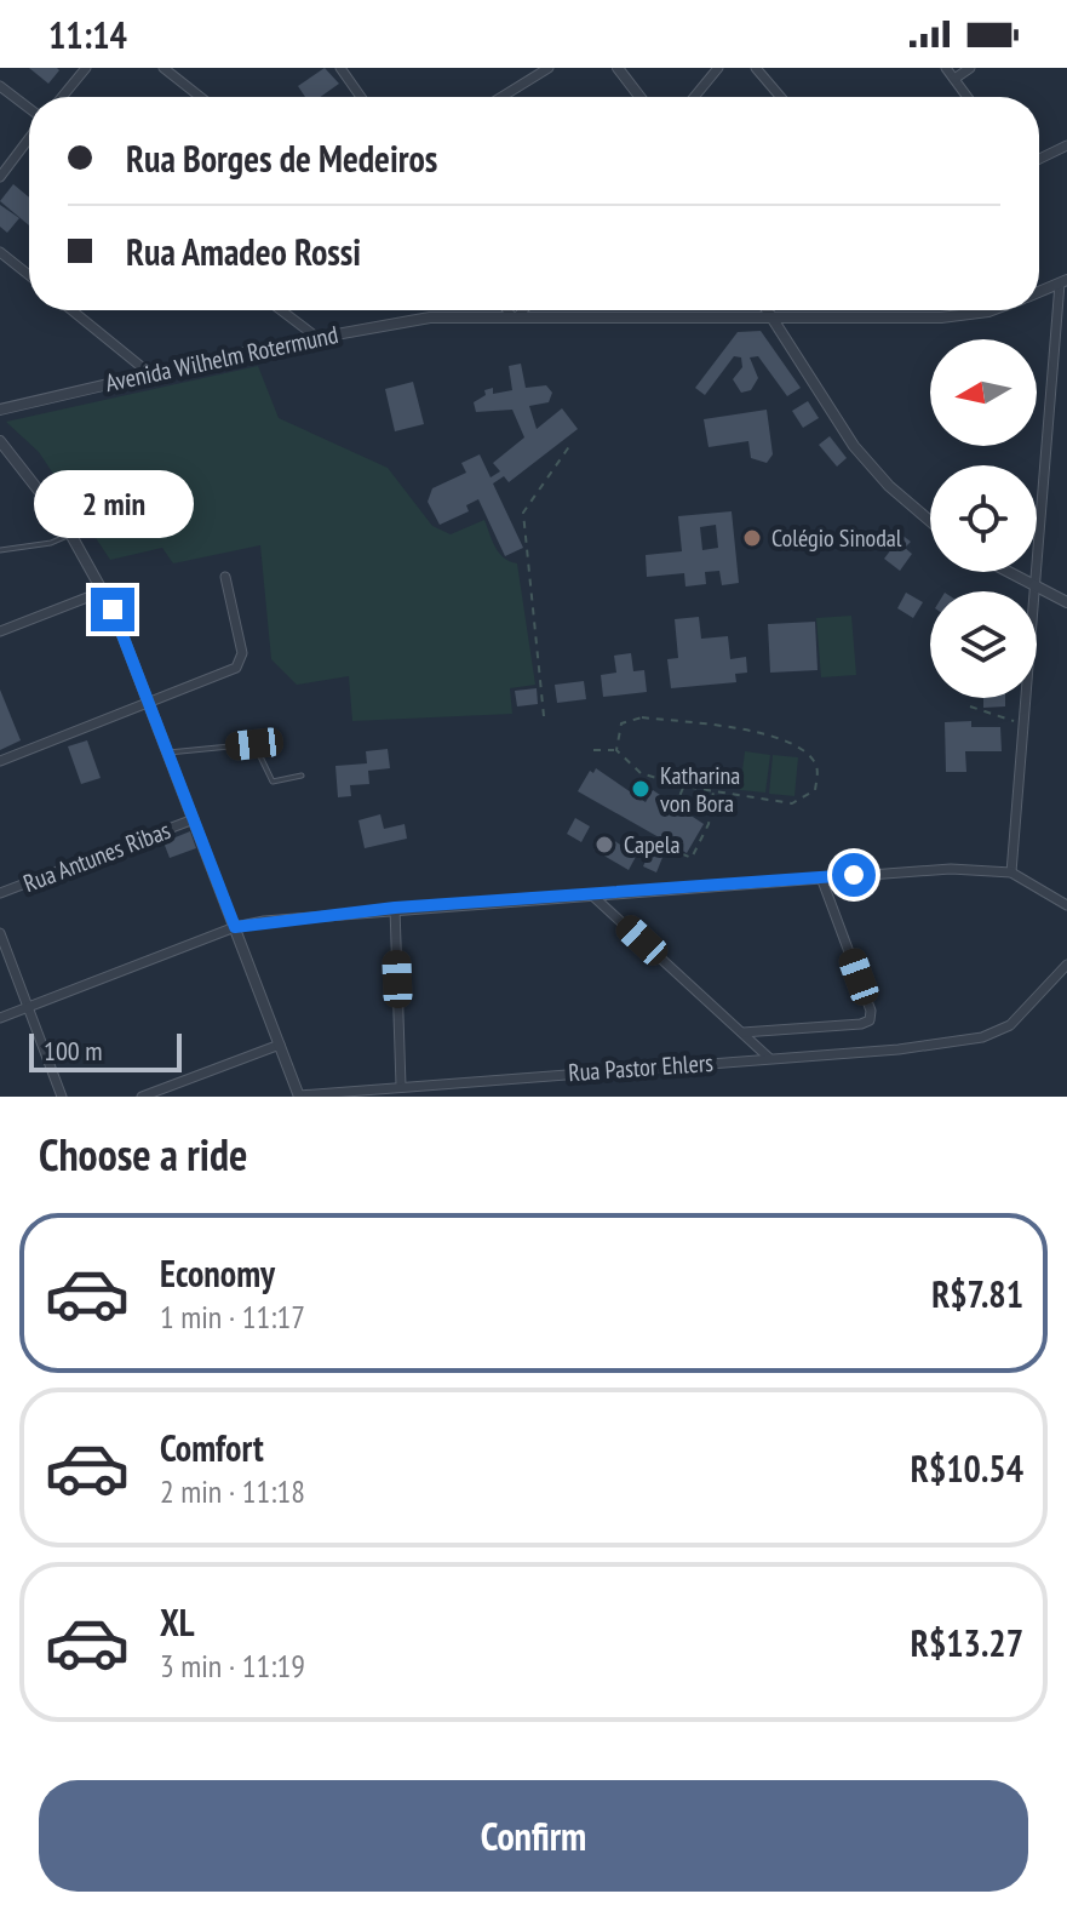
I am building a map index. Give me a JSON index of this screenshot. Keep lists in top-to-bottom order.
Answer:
{
  "streets": {
    "street": ["Avenida Wilhelm Rotermund", "Rua Antunes Ribas", "Rua Pastor Ehlers"]
  },
  "places": ["Colégio Sinodal", "Katharina von Bora", "Capela"],
  "scale_bar": "100 m",
  "north": "left",
  "page": {
    "status": "11:14",
    "banner": ["Rua Borges de Medeiros", "Rua Amadeo Rossi"],
    "bubble": "2 min",
    "scale": "100 m",
    "heading": "Choose a ride",
    "list": [
      {
        "name": "Economy",
        "note": "1 min · 11:17",
        "value": "R$7.81"
      },
      {
        "name": "Comfort",
        "note": "2 min · 11:18",
        "value": "R$10.54"
      },
      {
        "name": "XL",
        "note": "3 min · 11:19",
        "value": "R$13.27"
      }
    ],
    "buttons": "Confirm"
  }
}
